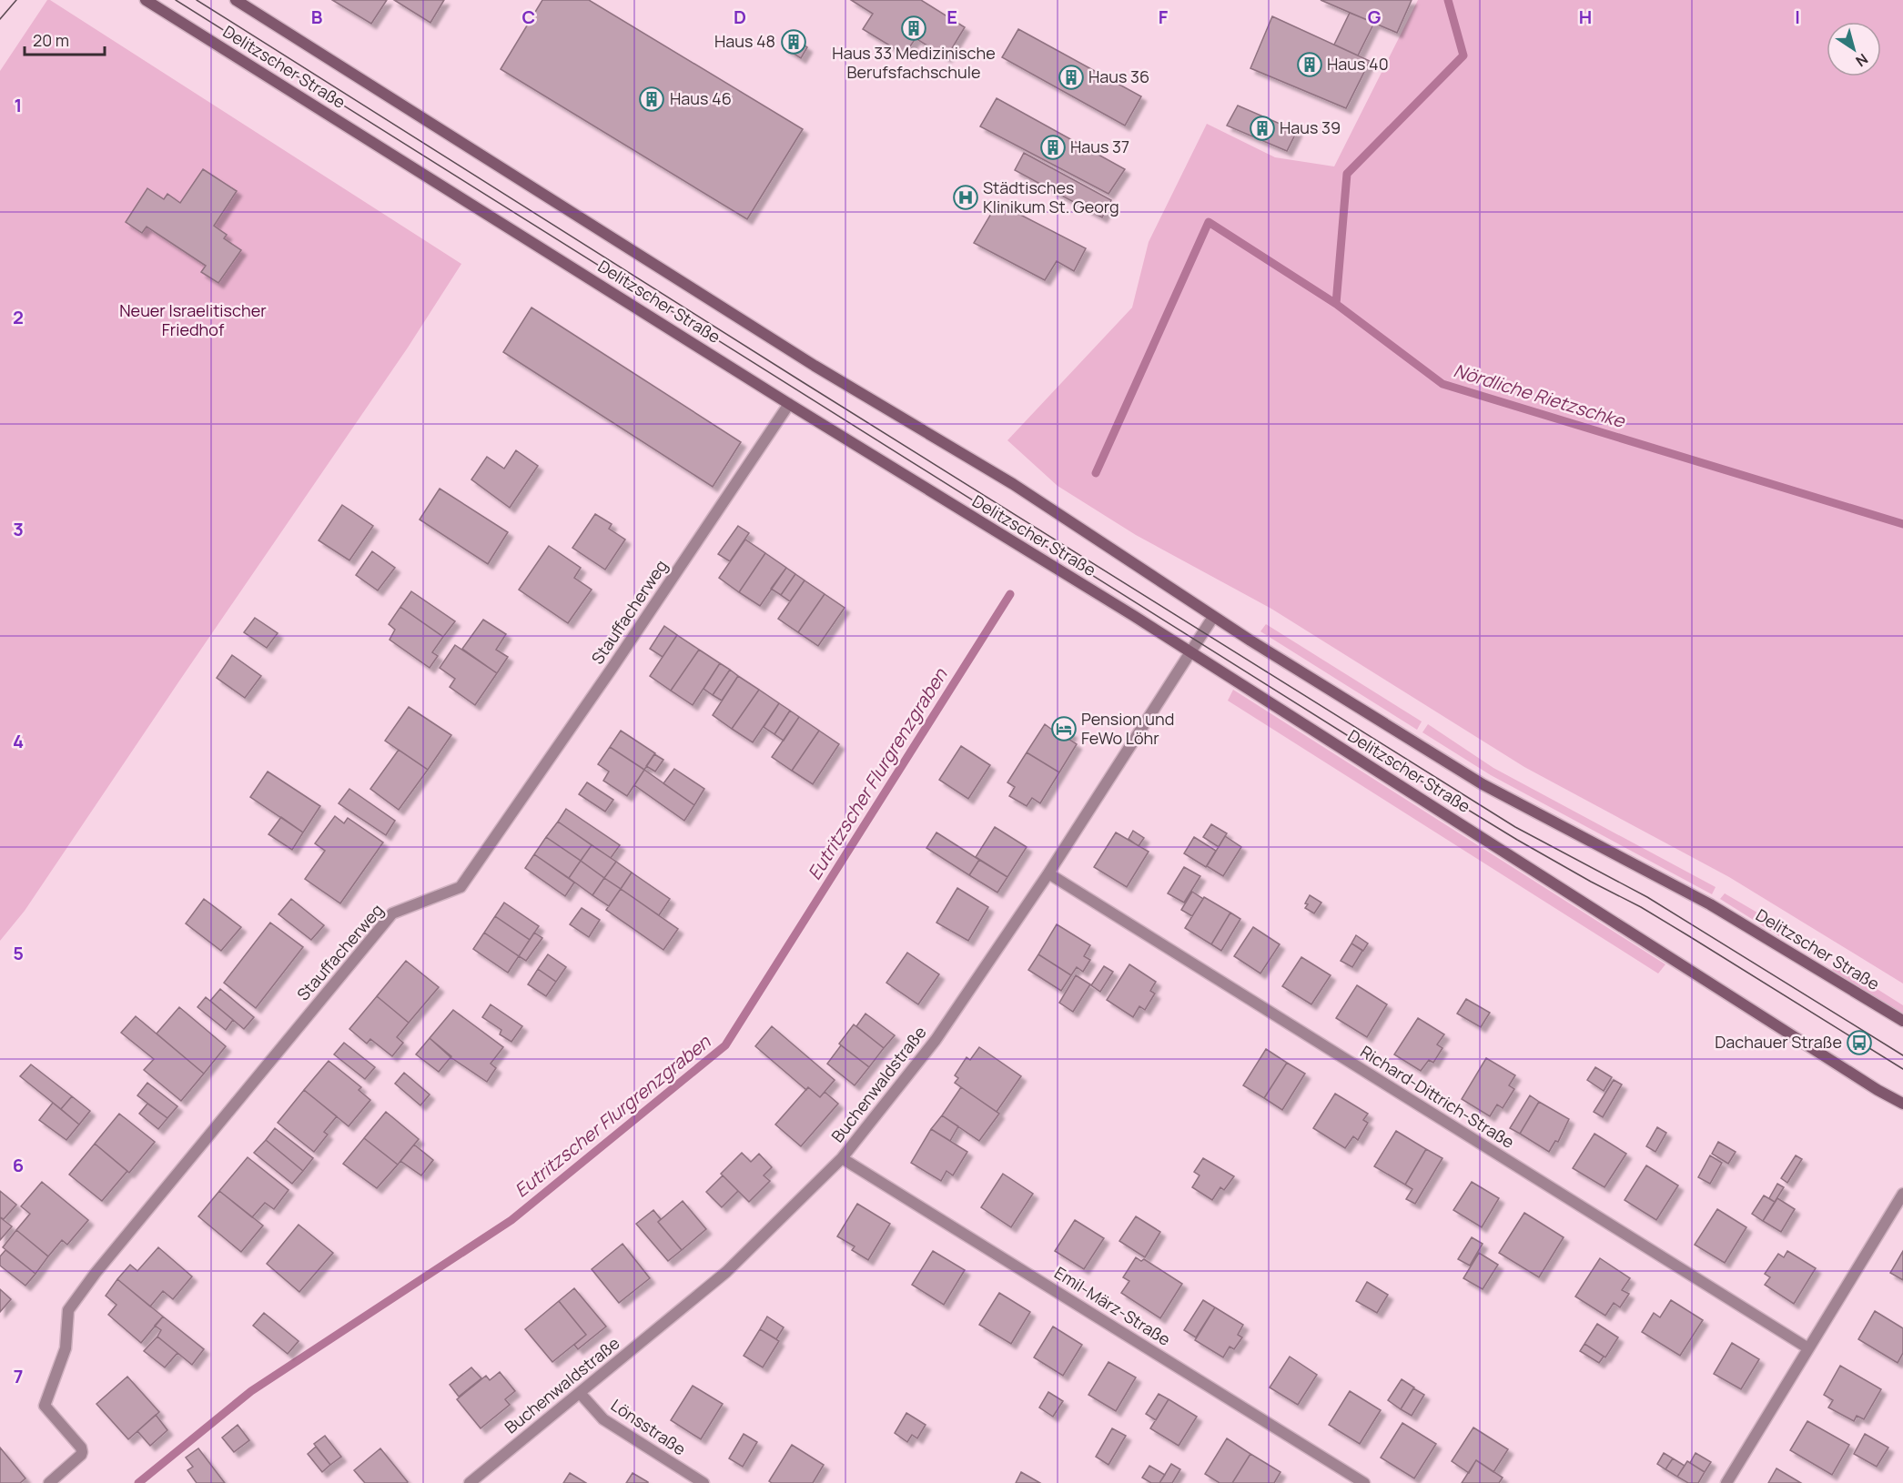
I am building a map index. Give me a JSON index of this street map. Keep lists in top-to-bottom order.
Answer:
{
  "streets": {
    "main road": ["Delitzscher Straße"],
    "street": [
      "Stauffacherweg",
      "Buchenwaldstraße",
      "Richard-Dittrich-Straße",
      "Emil-März-Straße",
      "Lönsstraße"
    ]
  },
  "crossings": [
    ["Delitzscher Straße", "Stauffacherweg"],
    ["Delitzscher Straße", "Buchenwaldstraße"],
    ["Buchenwaldstraße", "Richard-Dittrich-Straße"],
    ["Buchenwaldstraße", "Emil-März-Straße"],
    ["Buchenwaldstraße", "Lönsstraße"]
  ],
  "water": ["Nördliche Rietzschke", "Eutritzscher Flurgrenzgraben"],
  "parks": ["Neuer Israelitischer Friedhof"],
  "places": {
    "building": [
      "Haus 33 Medizinische Berufsfachschule",
      "Haus 48",
      "Haus 40",
      "Haus 36",
      "Haus 46",
      "Haus 39",
      "Haus 37"
    ],
    "hospital": ["Städtisches Klinikum St. Georg"],
    "hotel": ["Pension und FeWo Löhr"],
    "bus stop": ["Dachauer Straße"]
  },
  "scale_bar": "20 m",
  "north": "bottom right",
  "grid": {
    "columns": [
      "B",
      "C",
      "D",
      "E",
      "F",
      "G",
      "H",
      "I"
    ],
    "rows": [
      "1",
      "2",
      "3",
      "4",
      "5",
      "6",
      "7"
    ]
  }
}
